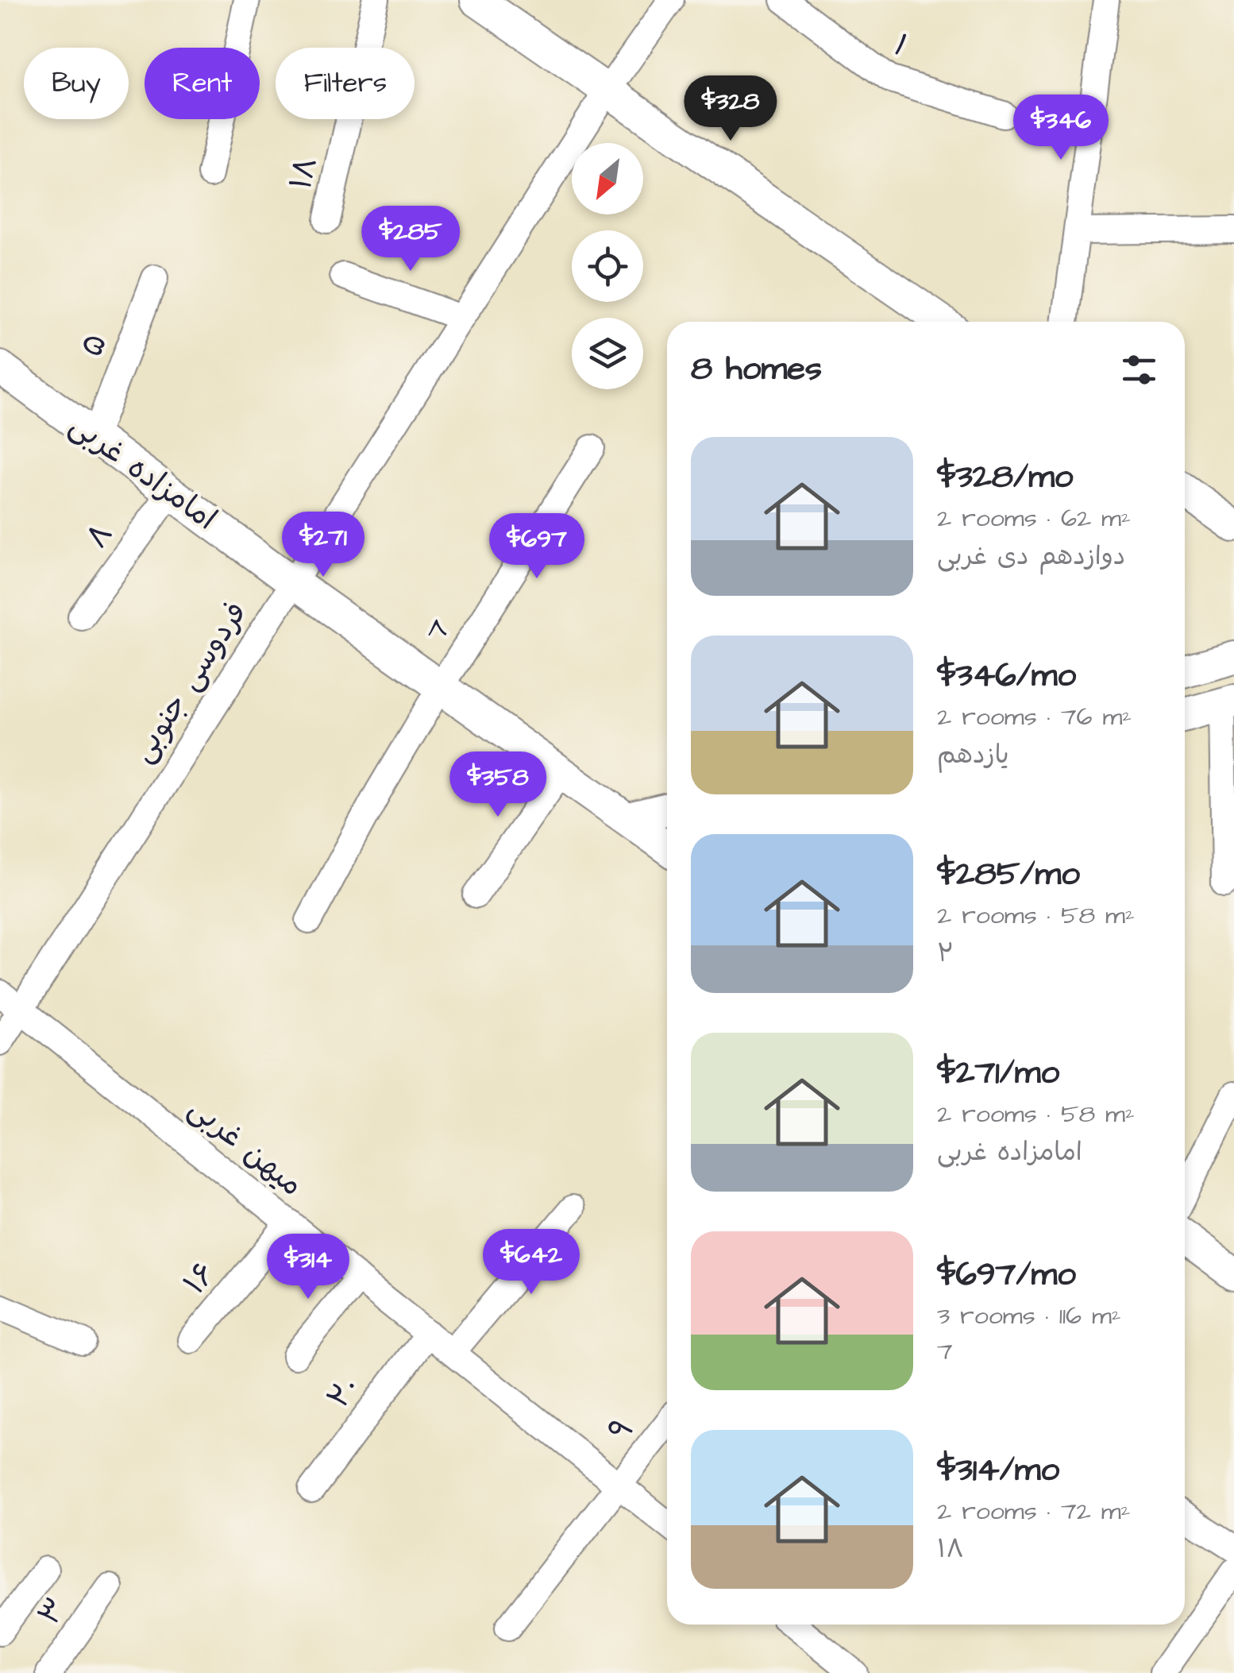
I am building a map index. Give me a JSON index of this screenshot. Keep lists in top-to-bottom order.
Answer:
{
  "streets": {
    "street": [
      "۱",
      "۱۸",
      "۵",
      "امامزاده غربی",
      "۸",
      "7",
      "فردوسی جنوبی",
      "میهن غربی",
      "۱۶",
      "۲۰",
      "۹",
      "۳"
    ]
  },
  "crossings": [
    ["۵", "امامزاده غربی"],
    ["امامزاده غربی", "۸"],
    ["امامزاده غربی", "7"],
    ["امامزاده غربی", "فردوسی جنوبی"],
    ["فردوسی جنوبی", "میهن غربی"],
    ["میهن غربی", "۱۶"],
    ["میهن غربی", "۲۰"],
    ["میهن غربی", "۹"]
  ],
  "north": "bottom left",
  "page": {
    "chip": ["Buy", "Rent", "Filters"],
    "price": [
      "$328",
      "$346",
      "$285",
      "$271",
      "$697",
      "$358",
      "$642",
      "$314"
    ],
    "heading": "8 homes",
    "list": [
      {
        "name": "$328/mo",
        "note": "2 rooms · 62 m² · دوازدهم دی غربی"
      },
      {
        "name": "$346/mo",
        "note": "2 rooms · 76 m² · یازدهم"
      },
      {
        "name": "$285/mo",
        "note": "2 rooms · 58 m² · ۲"
      },
      {
        "name": "$271/mo",
        "note": "2 rooms · 58 m² · امامزاده غربی"
      },
      {
        "name": "$697/mo",
        "note": "3 rooms · 116 m² · 7"
      },
      {
        "name": "$314/mo",
        "note": "2 rooms · 72 m² · ۱۸"
      }
    ]
  }
}
